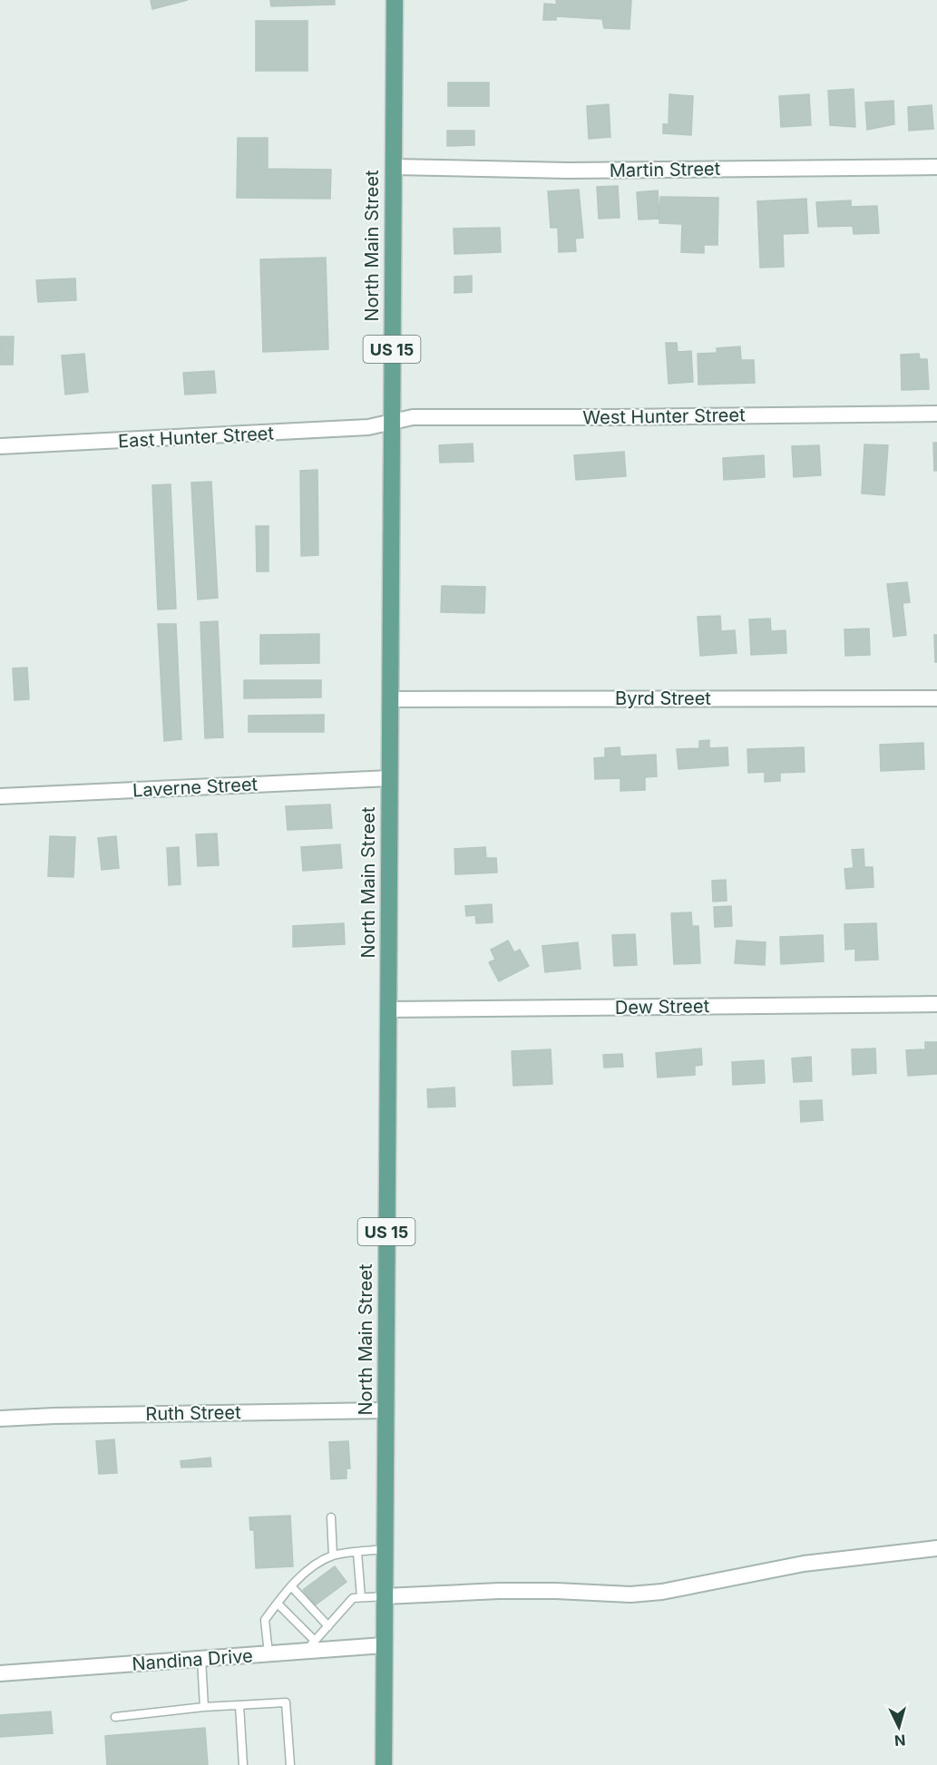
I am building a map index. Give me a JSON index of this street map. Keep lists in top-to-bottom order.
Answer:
{
  "streets": {
    "main road": ["North Main Street", "US 15"],
    "street": [
      "Martin Street",
      "West Hunter Street",
      "East Hunter Street",
      "Byrd Street",
      "Laverne Street",
      "Dew Street",
      "Ruth Street",
      "Nandina Drive"
    ]
  },
  "crossings": [
    ["Martin Street", "North Main Street"],
    ["North Main Street", "West Hunter Street"],
    ["North Main Street", "East Hunter Street"],
    ["North Main Street", "Byrd Street"],
    ["North Main Street", "Laverne Street"],
    ["North Main Street", "Dew Street"],
    ["North Main Street", "Ruth Street"],
    ["North Main Street", "Nandina Drive"],
    ["West Hunter Street", "East Hunter Street"]
  ],
  "north": "bottom"
}
